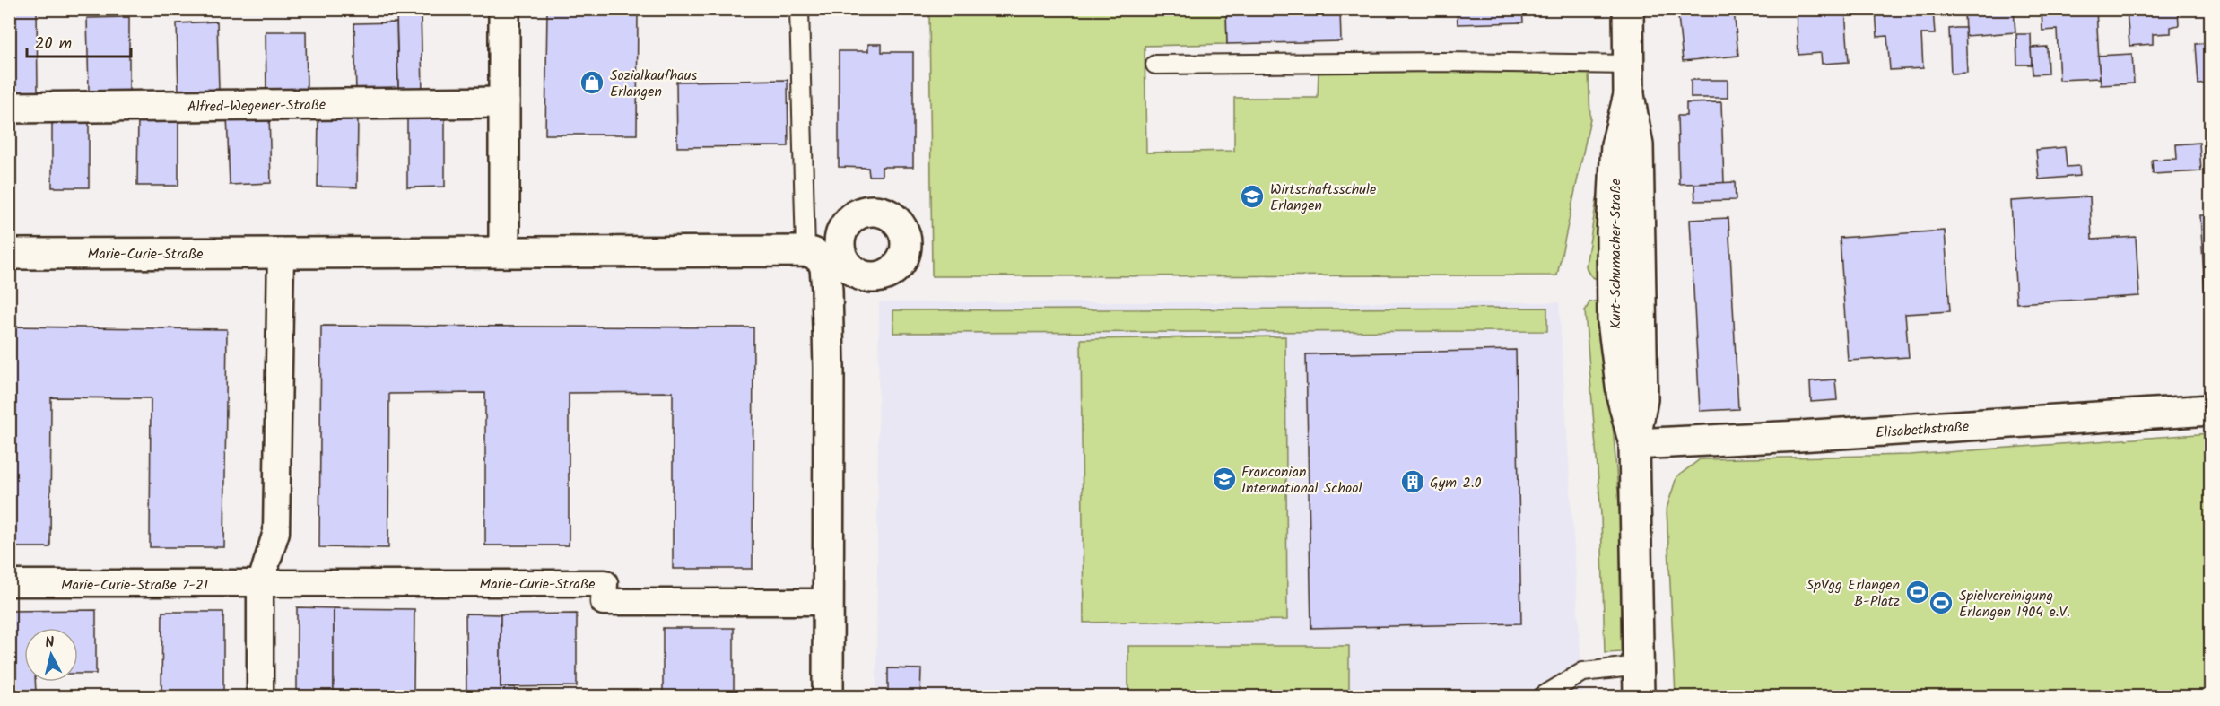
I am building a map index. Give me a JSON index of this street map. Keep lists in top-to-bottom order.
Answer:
{
  "streets": {
    "street": [
      "Alfred-Wegener-Straße",
      "Marie-Curie-Straße",
      "Kurt-Schumacher-Straße",
      "Elisabethstraße",
      "Marie-Curie-Straße 7-21"
    ]
  },
  "crossings": [
    ["Marie-Curie-Straße", "Marie-Curie-Straße 7-21"],
    ["Kurt-Schumacher-Straße", "Elisabethstraße"]
  ],
  "places": {
    "shop": ["Sozialkaufhaus Erlangen"],
    "school or university": ["Wirtschaftsschule Erlangen", "Franconian International School"],
    "building": ["Gym 2.0"],
    "sports": ["SpVgg Erlangen B-Platz", "Spielvereinigung Erlangen 1904 e.V."]
  },
  "scale_bar": "20 m",
  "north": "top"
}
